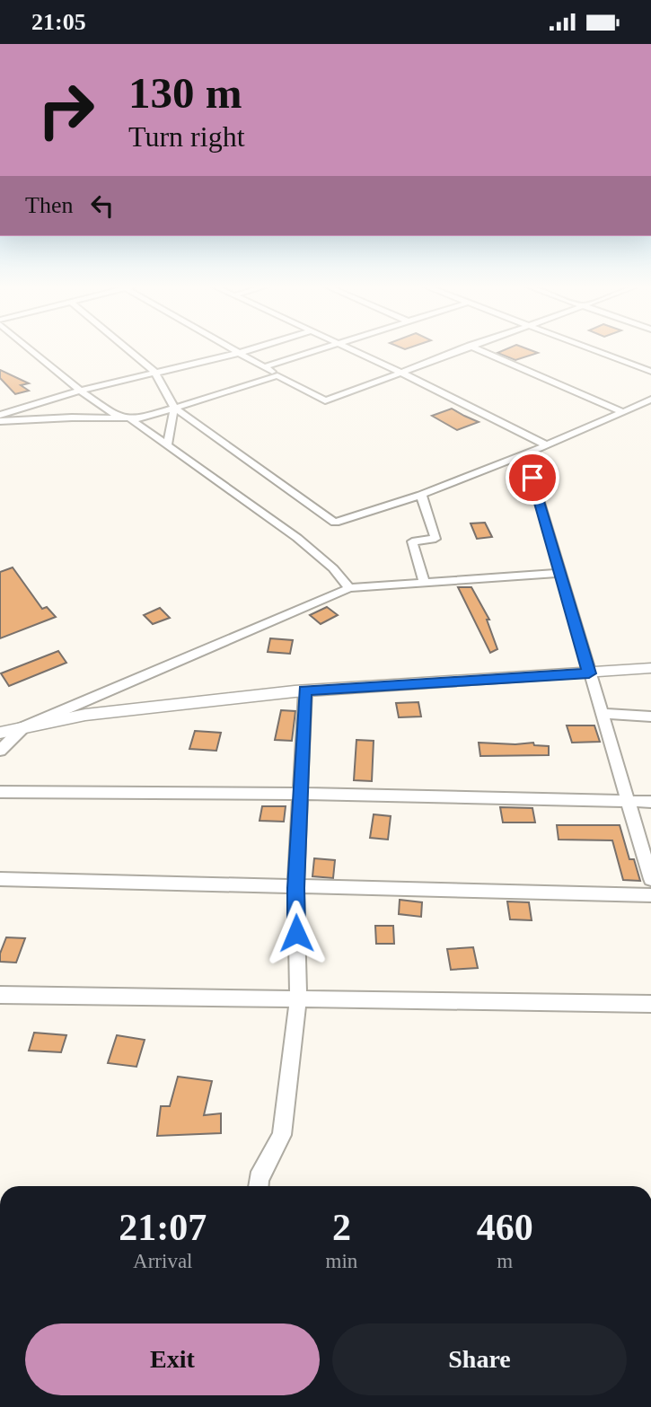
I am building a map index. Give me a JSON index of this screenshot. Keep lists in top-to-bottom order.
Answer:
{
  "page": {
    "status": "21:05",
    "turn": ["130 m", "Turn right"],
    "then": "Then",
    "eta": [
      "21:07",
      "Arrival",
      "2",
      "min",
      "460",
      "m"
    ],
    "buttons": ["Exit", "Share"]
  }
}
